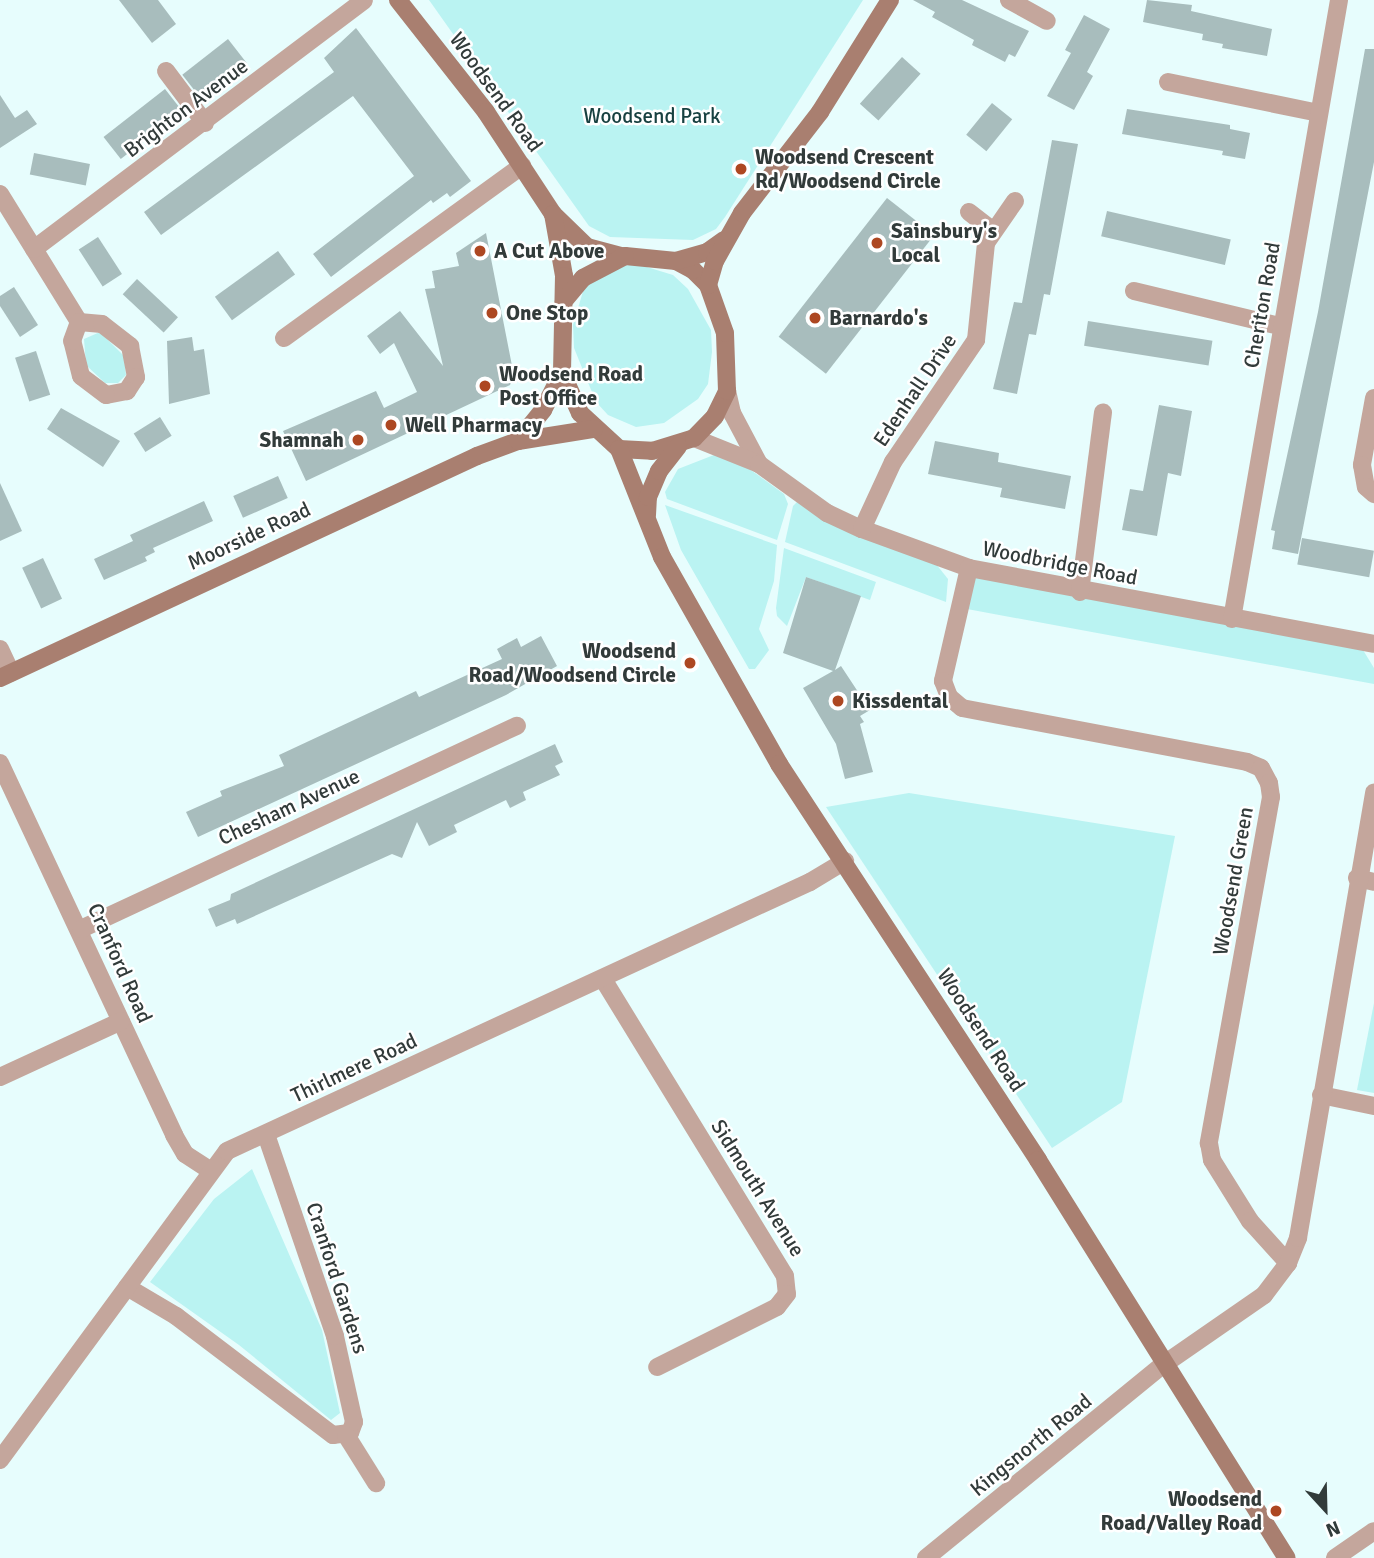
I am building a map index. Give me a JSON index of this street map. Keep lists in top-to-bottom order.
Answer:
{
  "streets": {
    "street": [
      "Woodsend Road",
      "Brighton Avenue",
      "Cheriton Road",
      "Edenhall Drive",
      "Moorside Road",
      "Woodbridge Road",
      "Chesham Avenue",
      "Woodsend Green",
      "Cranford Road",
      "Thirlmere Road",
      "Sidmouth Avenue",
      "Cranford Gardens",
      "Kingsnorth Road"
    ]
  },
  "crossings": [
    ["Woodsend Road", "Moorside Road"],
    ["Woodsend Road", "Woodbridge Road"],
    ["Woodsend Road", "Thirlmere Road"],
    ["Woodsend Road", "Kingsnorth Road"],
    ["Cheriton Road", "Woodbridge Road"],
    ["Edenhall Drive", "Woodbridge Road"],
    ["Moorside Road", "Woodbridge Road"],
    ["Woodbridge Road", "Woodsend Green"],
    ["Chesham Avenue", "Cranford Road"],
    ["Woodsend Green", "Kingsnorth Road"],
    ["Cranford Road", "Thirlmere Road"],
    ["Thirlmere Road", "Sidmouth Avenue"],
    ["Thirlmere Road", "Cranford Gardens"]
  ],
  "parks": ["Woodsend Park"],
  "places": [
    "Woodsend Crescent Rd/Woodsend Circle",
    "Sainsbury's Local",
    "A Cut Above",
    "One Stop",
    "Barnardo's",
    "Woodsend Road Post Office",
    "Well Pharmacy",
    "Shamnah",
    "Woodsend Road/Woodsend Circle",
    "Kissdental",
    "Woodsend Road/Valley Road"
  ],
  "north": "bottom"
}
